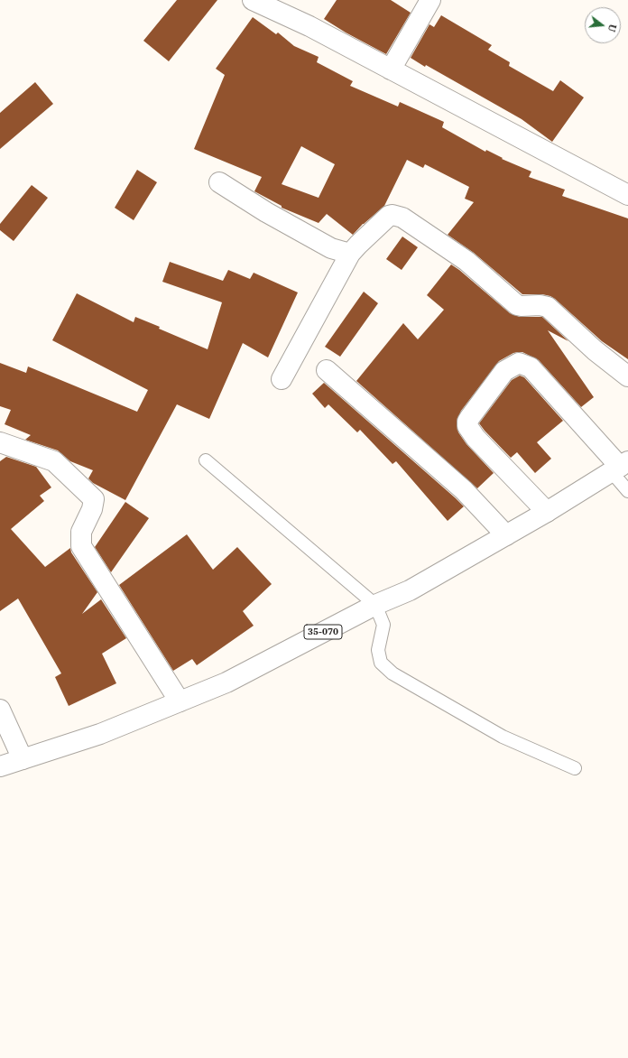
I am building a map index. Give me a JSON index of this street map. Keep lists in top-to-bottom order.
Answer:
{
  "streets": {
    "street": ["35-070"]
  },
  "north": "right"
}
